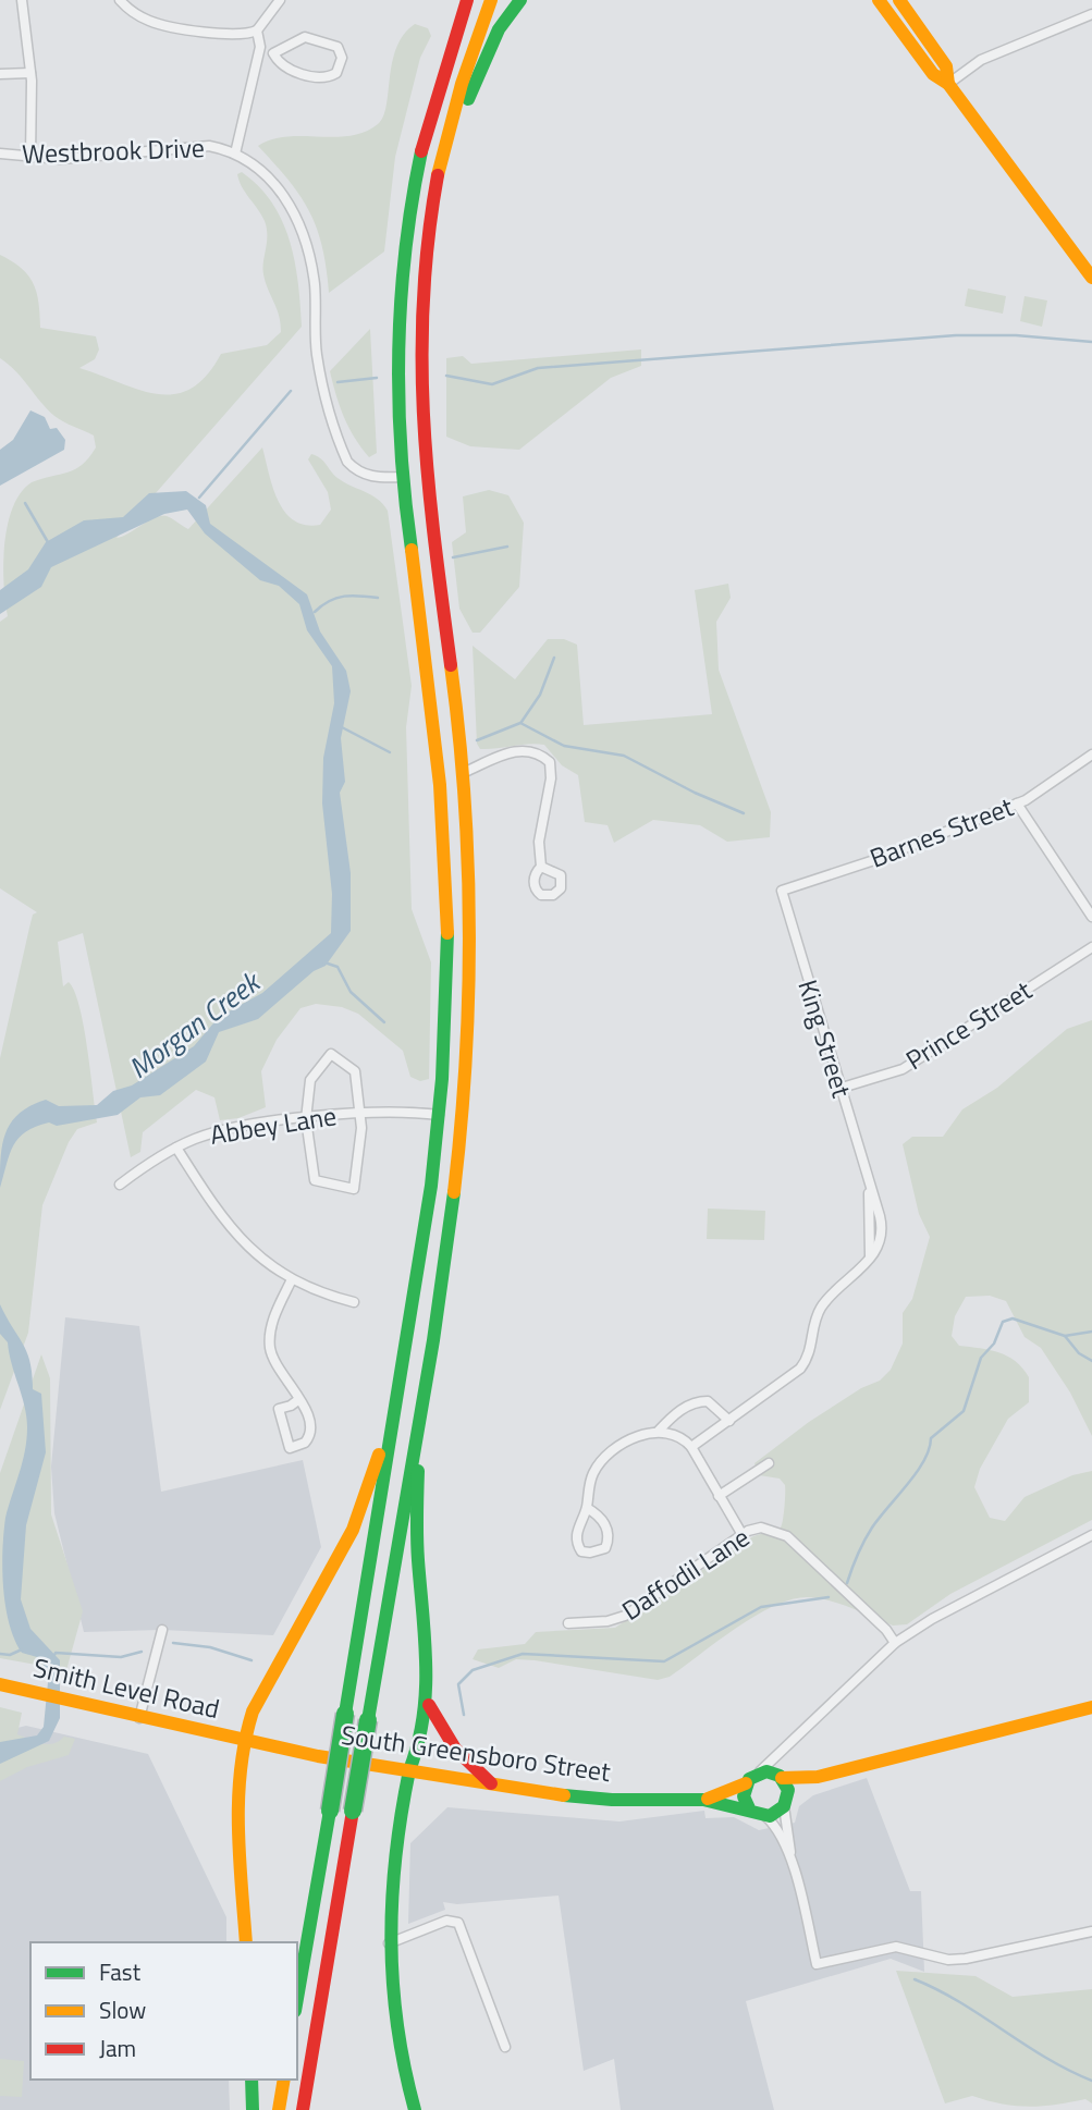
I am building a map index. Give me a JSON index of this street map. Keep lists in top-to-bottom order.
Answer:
{
  "streets": {
    "main road": ["Smith Level Road", "South Greensboro Street"],
    "street": [
      "Westbrook Drive",
      "Barnes Street",
      "Prince Street",
      "King Street",
      "Abbey Lane",
      "Daffodil Lane"
    ]
  },
  "crossings": [
    ["Barnes Street", "King Street"],
    ["Prince Street", "King Street"],
    ["Smith Level Road", "South Greensboro Street"]
  ],
  "water": ["Morgan Creek"],
  "legend": ["Fast", "Slow", "Jam"]
}
